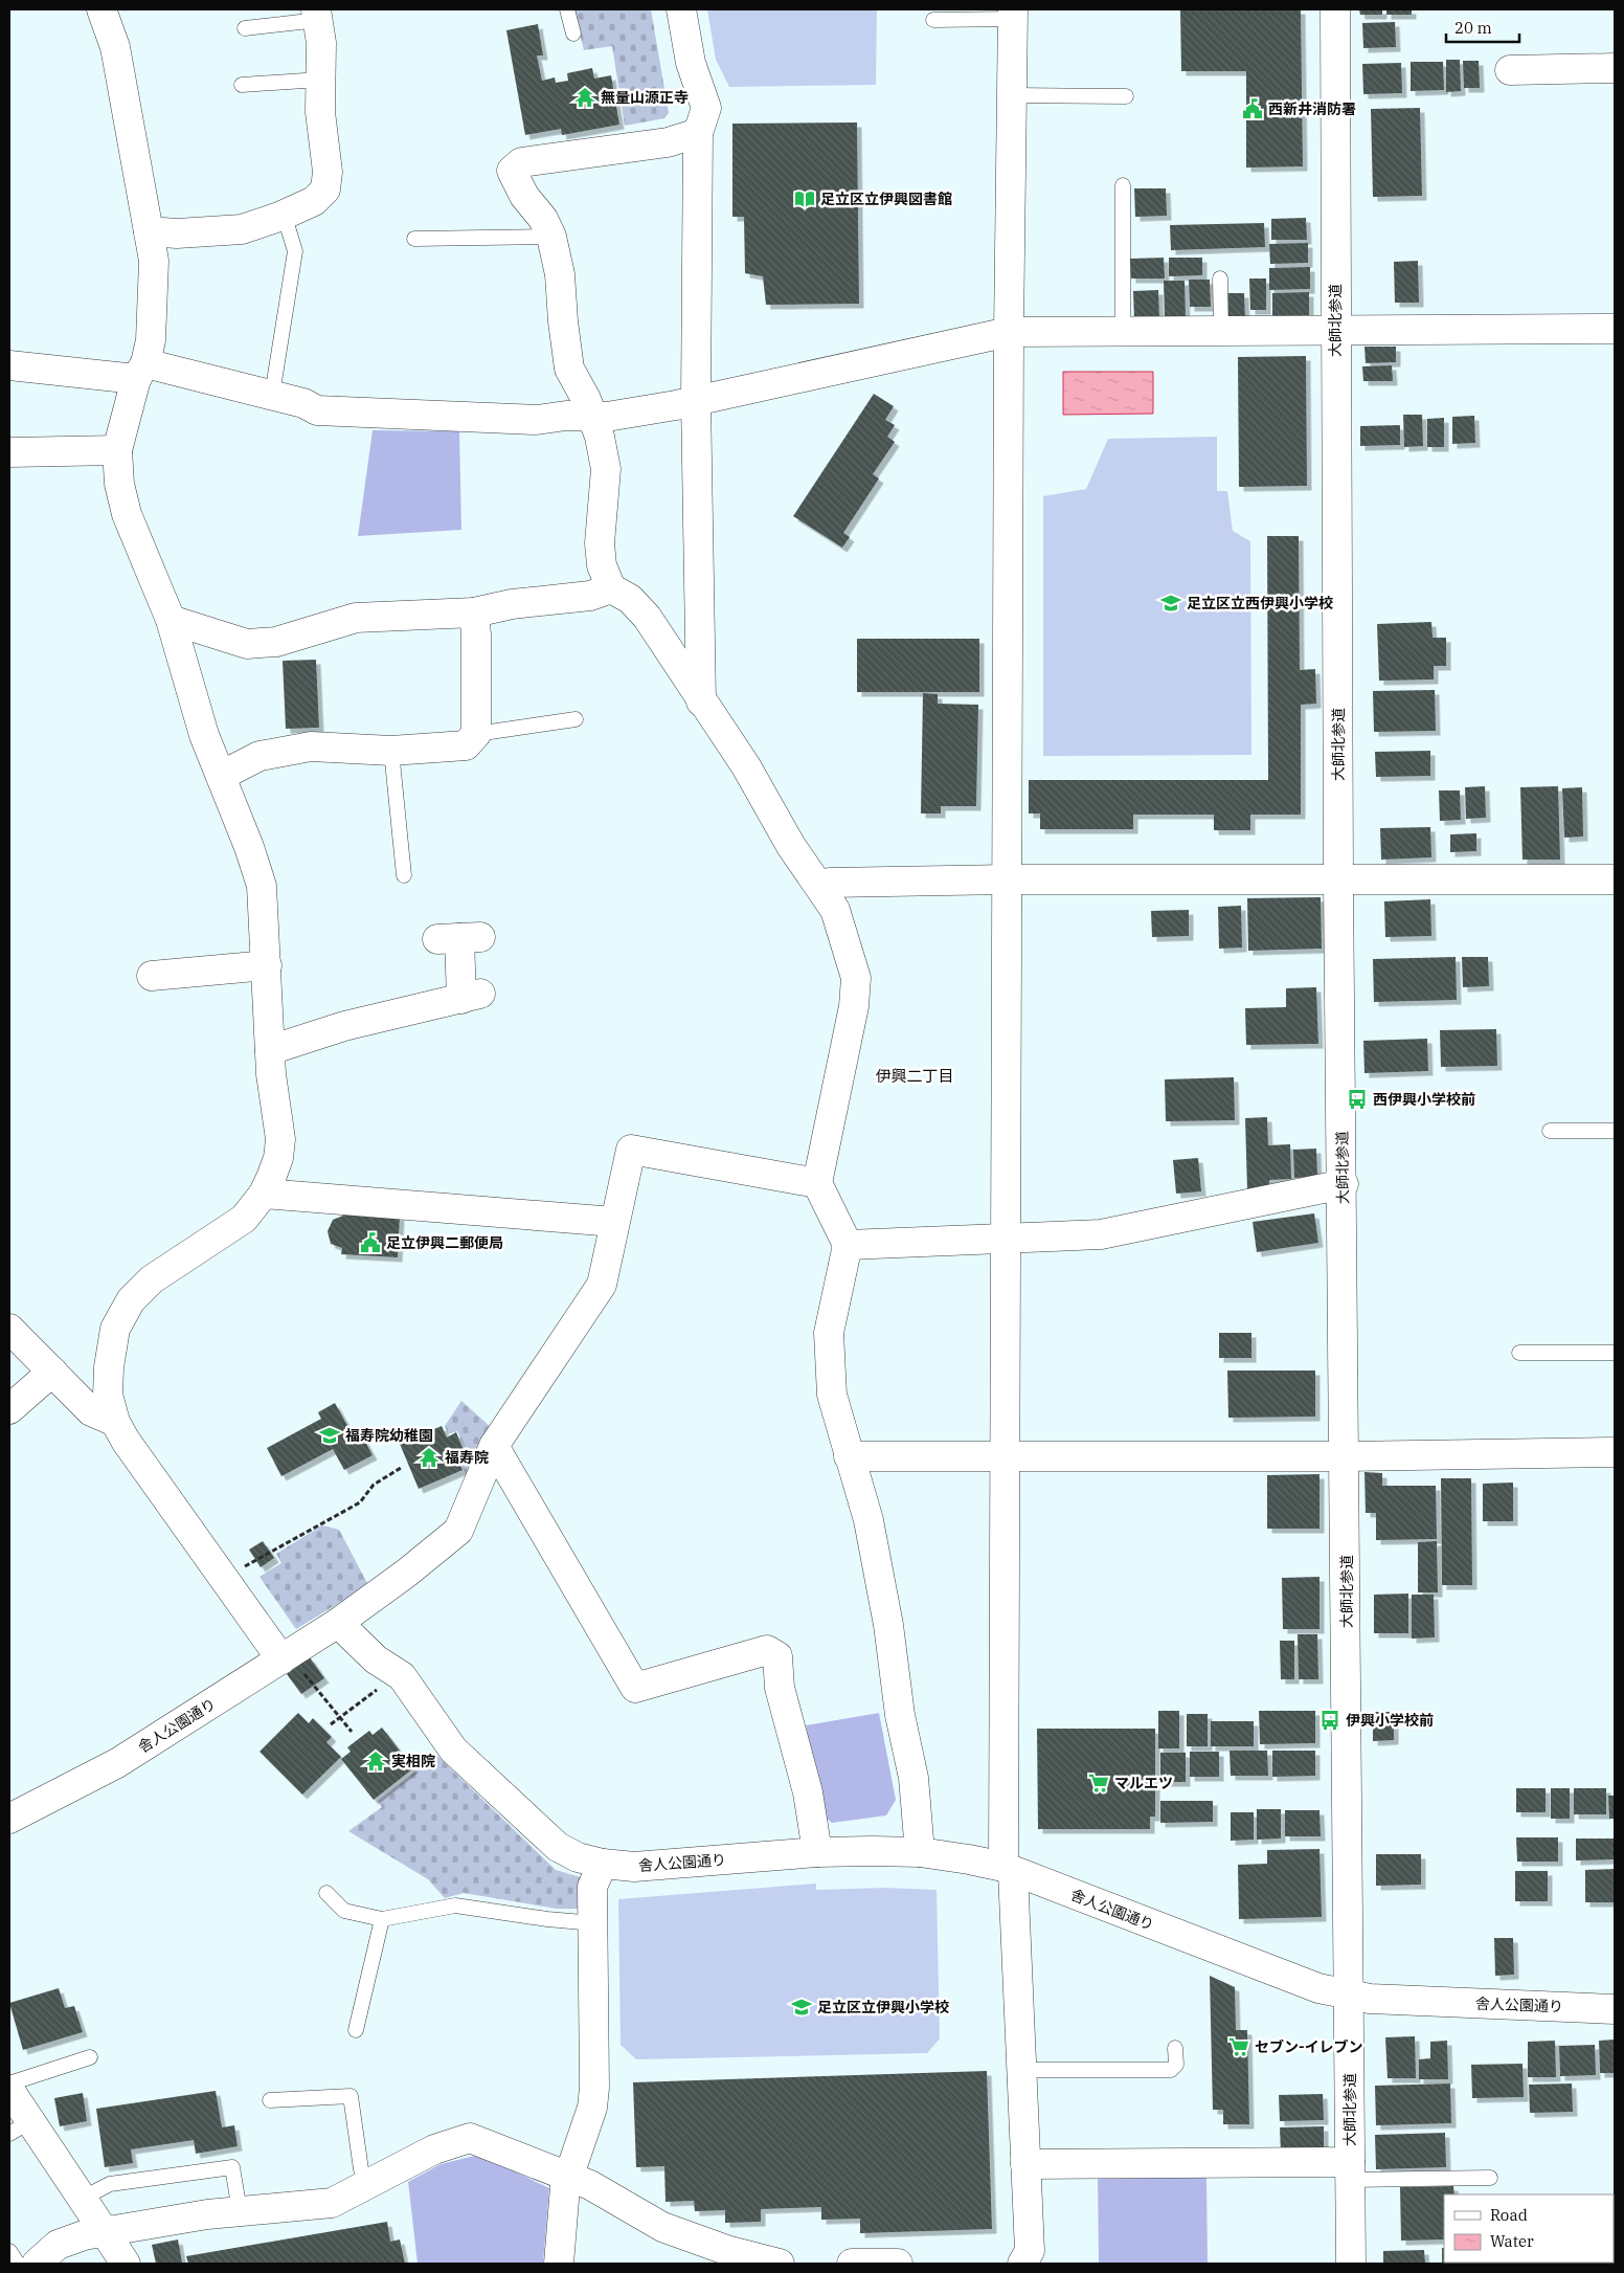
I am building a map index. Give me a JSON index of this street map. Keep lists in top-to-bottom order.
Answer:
{
  "streets": {
    "street": ["大師北参道", "舎人公園通り"]
  },
  "crossings": [
    ["大師北参道", "舎人公園通り"]
  ],
  "districts": ["伊興二丁目"],
  "places": {
    "temple": ["無量山源正寺", "福寿院", "実相院"],
    "public building": ["西新井消防署", "足立伊興二郵便局"],
    "library": ["足立区立伊興図書館"],
    "school or university": ["足立区立西伊興小学校", "福寿院幼稚園", "足立区立伊興小学校"],
    "bus stop": ["西伊興小学校前", "伊興小学校前"],
    "supermarket": ["マルエツ", "セブン-イレブン"]
  },
  "legend": ["Road", "Water"],
  "scale_bar": "20 m"
}
